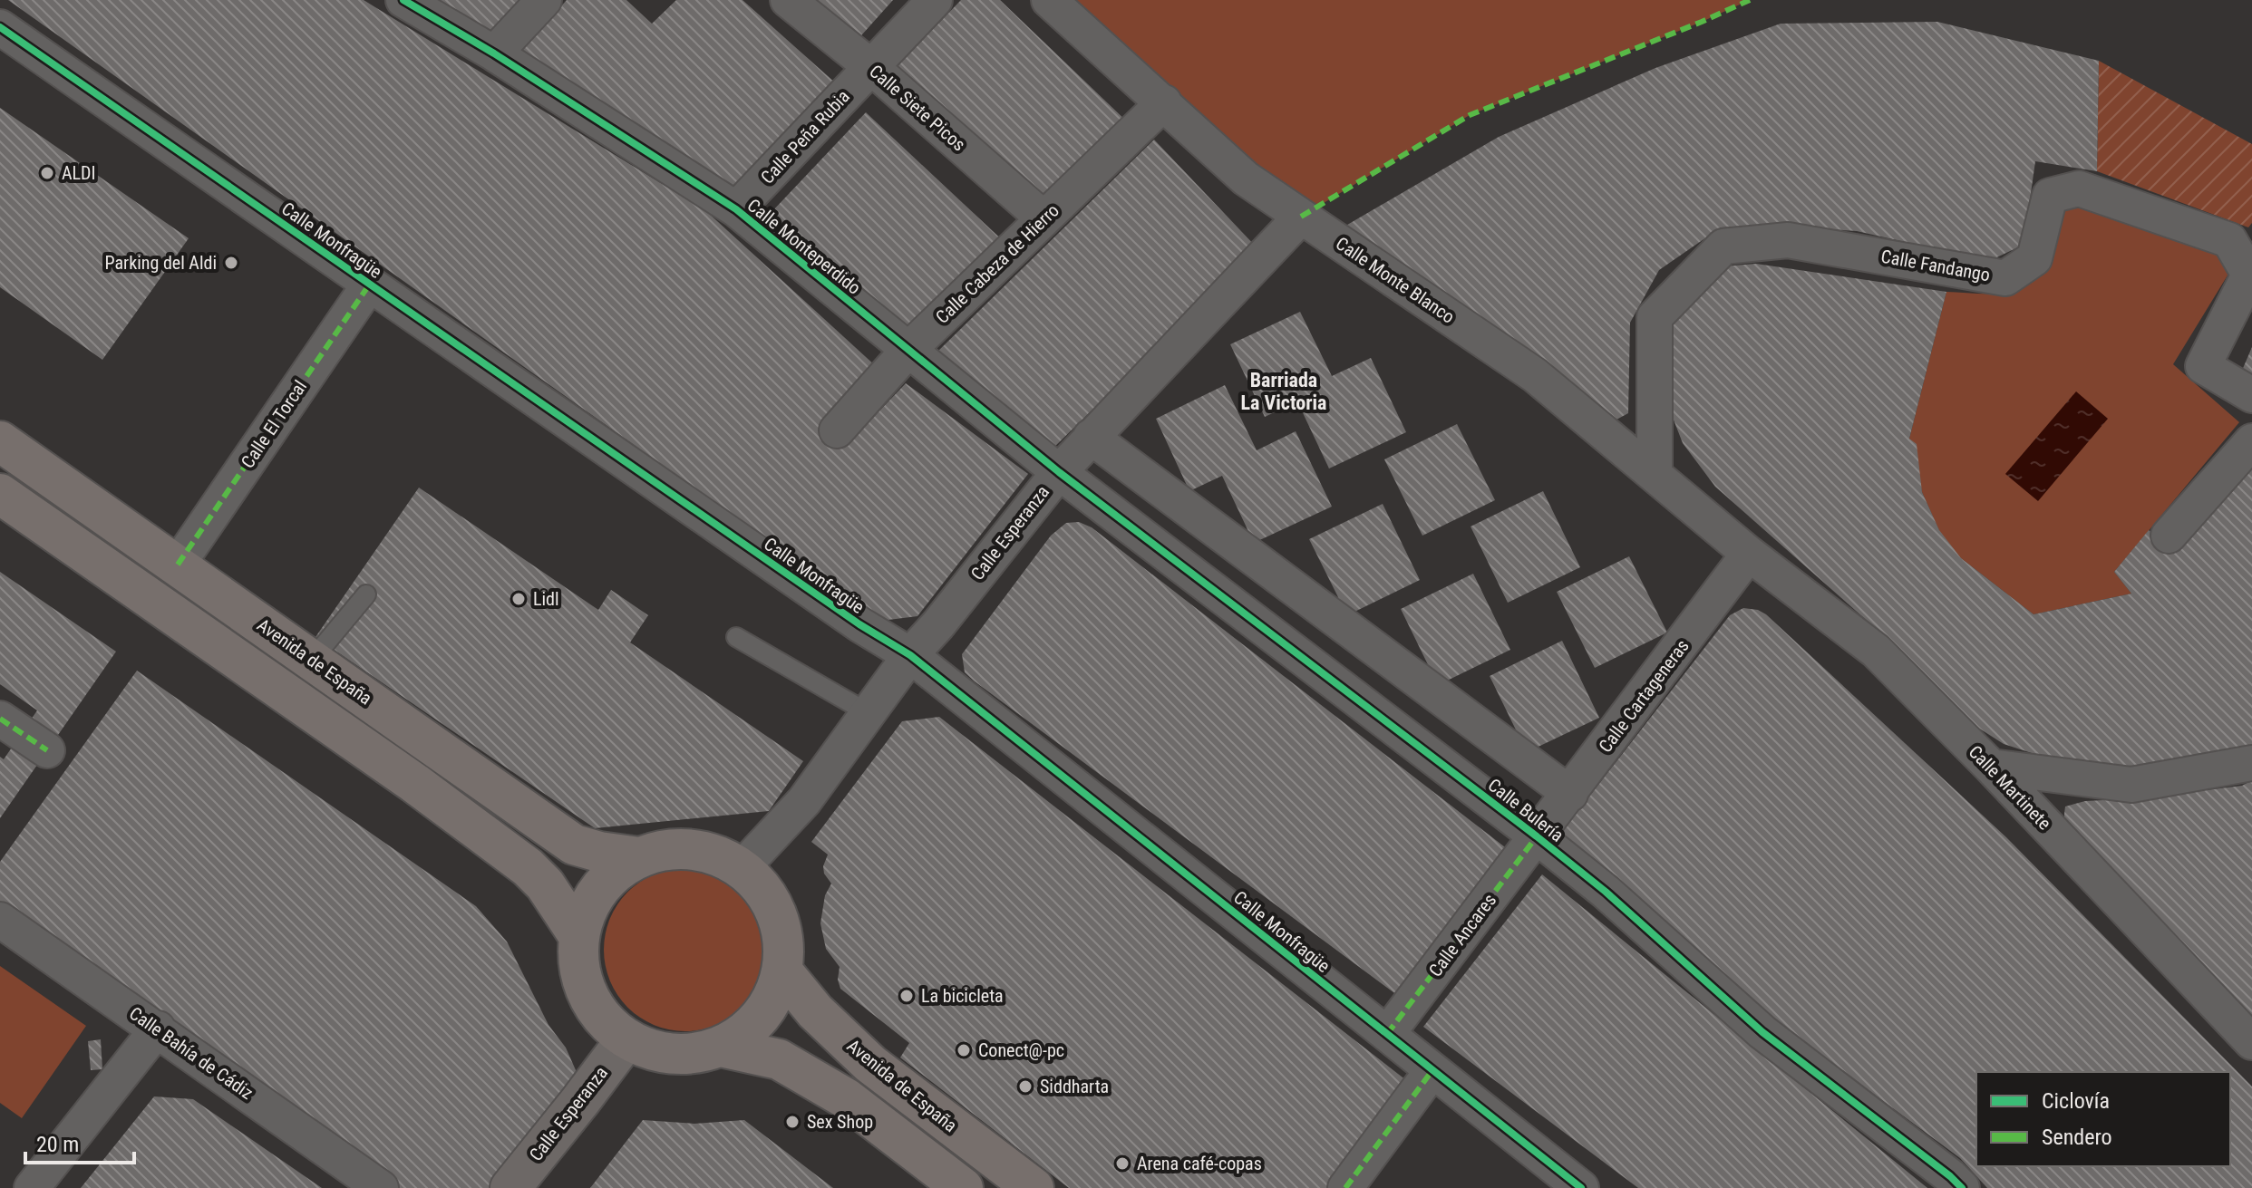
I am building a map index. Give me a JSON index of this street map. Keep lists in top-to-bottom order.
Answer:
{
  "streets": {
    "main road": ["Avenida de España"],
    "street": [
      "Calle Siete Picos",
      "Calle Peña Rubia",
      "Calle Monfragüe",
      "Calle Monteperdido",
      "Calle Cabeza de Hierro",
      "Calle Fandango",
      "Calle Monte Blanco",
      "Calle El Torcal",
      "Calle Esperanza",
      "Calle Cartageneras",
      "Calle Martinete",
      "Calle Bulería",
      "Calle Ancares",
      "Calle Bahía de Cádiz"
    ]
  },
  "crossings": [
    ["Calle Siete Picos", "Calle Peña Rubia"],
    ["Calle Siete Picos", "Calle Cabeza de Hierro"],
    ["Calle Peña Rubia", "Calle Monteperdido"],
    ["Calle Monfragüe", "Calle El Torcal"],
    ["Calle Monfragüe", "Calle Esperanza"],
    ["Calle Monfragüe", "Calle Ancares"],
    ["Calle Monteperdido", "Calle Cabeza de Hierro"],
    ["Calle Monteperdido", "Calle Esperanza"],
    ["Calle Monteperdido", "Calle Bulería"],
    ["Calle Cabeza de Hierro", "Calle Monte Blanco"],
    ["Calle Fandango", "Calle Monte Blanco"],
    ["Calle Monte Blanco", "Calle Esperanza"],
    ["Calle Monte Blanco", "Calle Cartageneras"],
    ["Calle Monte Blanco", "Calle Martinete"],
    ["Calle El Torcal", "Avenida de España"],
    ["Calle Esperanza", "Avenida de España"],
    ["Calle Esperanza", "Calle Bulería"],
    ["Calle Cartageneras", "Calle Martinete"],
    ["Calle Cartageneras", "Calle Bulería"],
    ["Calle Cartageneras", "Calle Ancares"],
    ["Calle Bulería", "Calle Ancares"]
  ],
  "districts": ["Barriada La Victoria"],
  "places": [
    "ALDI",
    "Parking del Aldi",
    "Lidl",
    "La bicicleta",
    "Conect@-pc",
    "Siddharta",
    "Sex Shop",
    "Arena café-copas"
  ],
  "legend": ["Ciclovía", "Sendero"],
  "scale_bar": "20 m"
}
